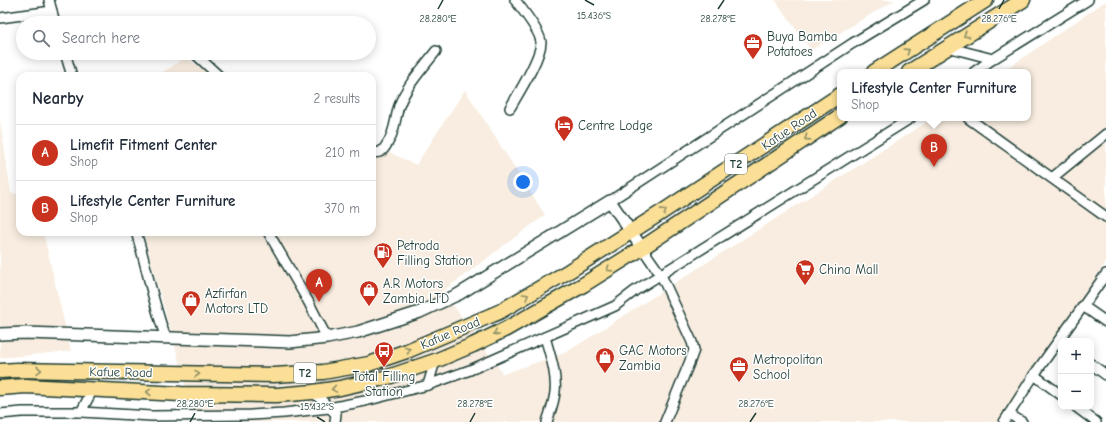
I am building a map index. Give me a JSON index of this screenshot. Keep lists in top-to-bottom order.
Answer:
{
  "streets": {
    "main road": ["Kafue Road", "T2"]
  },
  "places": {
    "office": ["Buya Bamba Potatoes", "Metropolitan School"],
    "hotel": ["Centre Lodge"],
    "fuel station": ["Petroda Filling Station"],
    "supermarket": ["China Mall"],
    "shop": ["A.R Motors Zambia LTD", "Azfirfan Motors LTD", "GAC Motors Zambia"],
    "bus stop": ["Total Filling Station"]
  },
  "page": {
    "search": "Search here",
    "popup": ["Lifestyle Center Furniture", "Shop"],
    "heading": ["Nearby", "2 results"],
    "list": [
      {
        "mark": "A",
        "name": "Limefit Fitment Center",
        "note": "Shop",
        "value": "210 m"
      },
      {
        "mark": "B",
        "name": "Lifestyle Center Furniture",
        "note": "Shop",
        "value": "370 m"
      }
    ],
    "pins": ["B", "A"],
    "map_buttons": ["+", "−"]
  },
  "coordinates": [
    "15.436°S",
    "28.278°E",
    "28.280°E",
    "28.276°E",
    "15.432°S"
  ]
}
